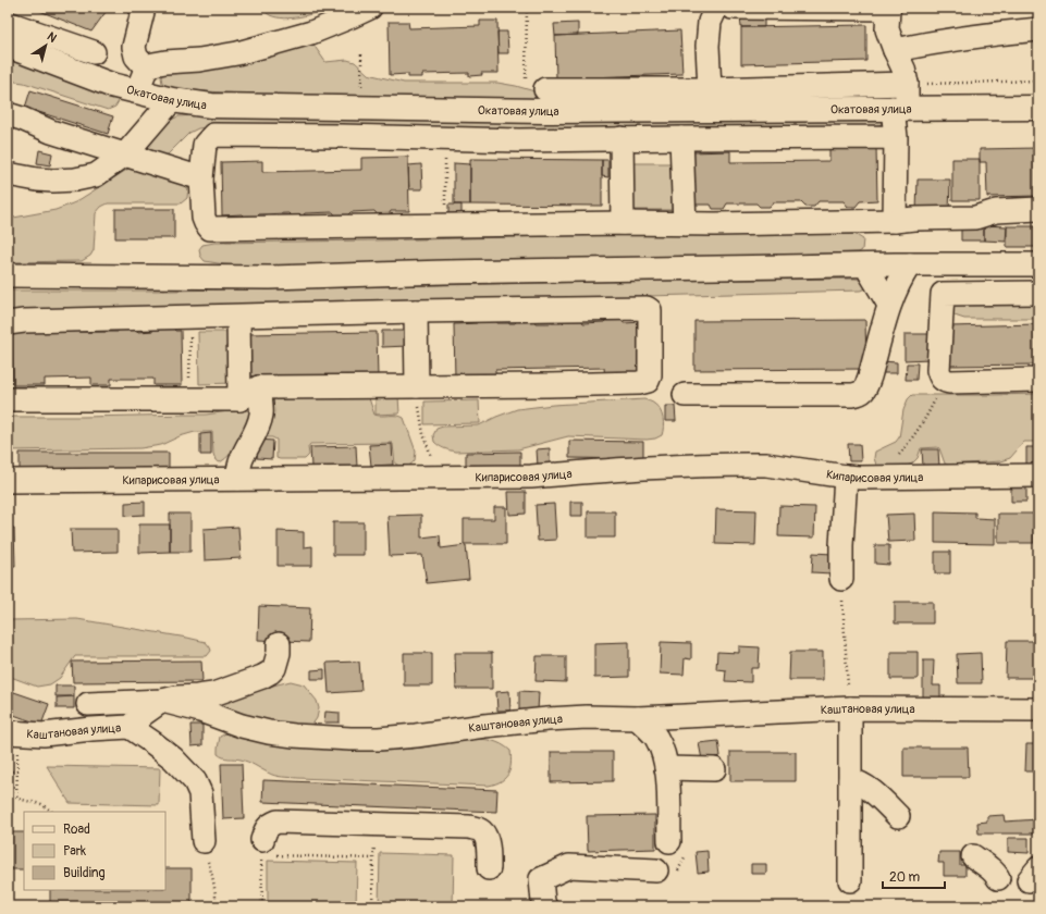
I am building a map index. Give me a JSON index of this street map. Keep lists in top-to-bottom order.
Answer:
{
  "streets": {
    "main road": ["Окатовая улица"],
    "street": ["Кипарисовая улица", "Каштановая улица"]
  },
  "legend": ["Road", "Park", "Building"],
  "scale_bar": "20 m",
  "north": "top right"
}
